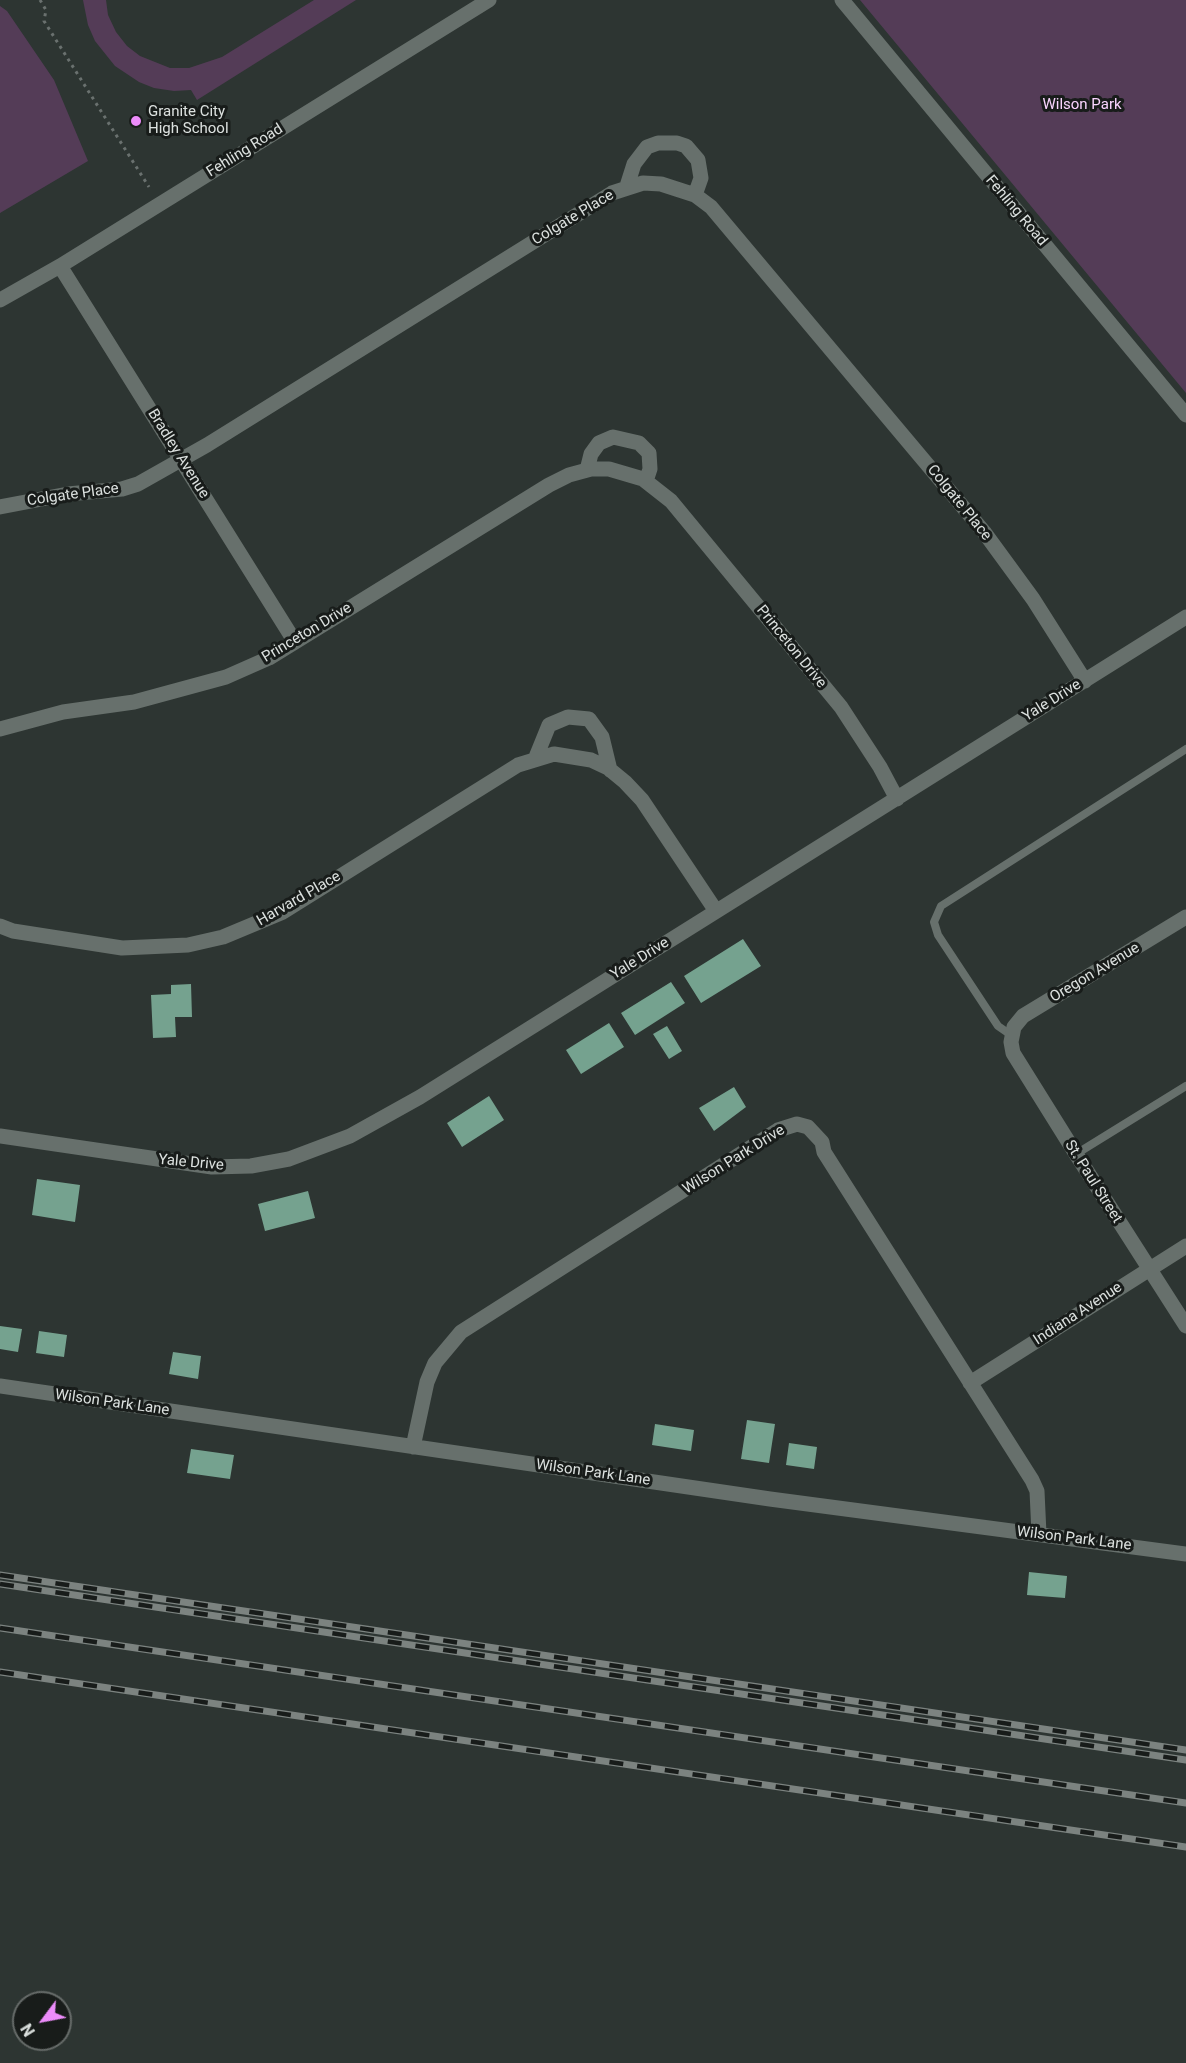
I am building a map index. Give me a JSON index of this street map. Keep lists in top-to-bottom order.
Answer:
{
  "streets": {
    "street": [
      "Fehling Road",
      "Colgate Place",
      "Bradley Avenue",
      "Princeton Drive",
      "Yale Drive",
      "Harvard Place",
      "Oregon Avenue",
      "Wilson Park Drive",
      "St. Paul Street",
      "Indiana Avenue",
      "Wilson Park Lane"
    ]
  },
  "crossings": [
    ["Fehling Road", "Bradley Avenue"],
    ["Colgate Place", "Bradley Avenue"],
    ["Colgate Place", "Yale Drive"],
    ["Bradley Avenue", "Princeton Drive"],
    ["Princeton Drive", "Yale Drive"],
    ["Yale Drive", "Harvard Place"],
    ["Oregon Avenue", "St. Paul Street"],
    ["Wilson Park Drive", "Indiana Avenue"],
    ["Wilson Park Drive", "Wilson Park Lane"],
    ["St. Paul Street", "Indiana Avenue"]
  ],
  "parks": ["Wilson Park"],
  "places": ["Granite City High School"],
  "north": "bottom left"
}
